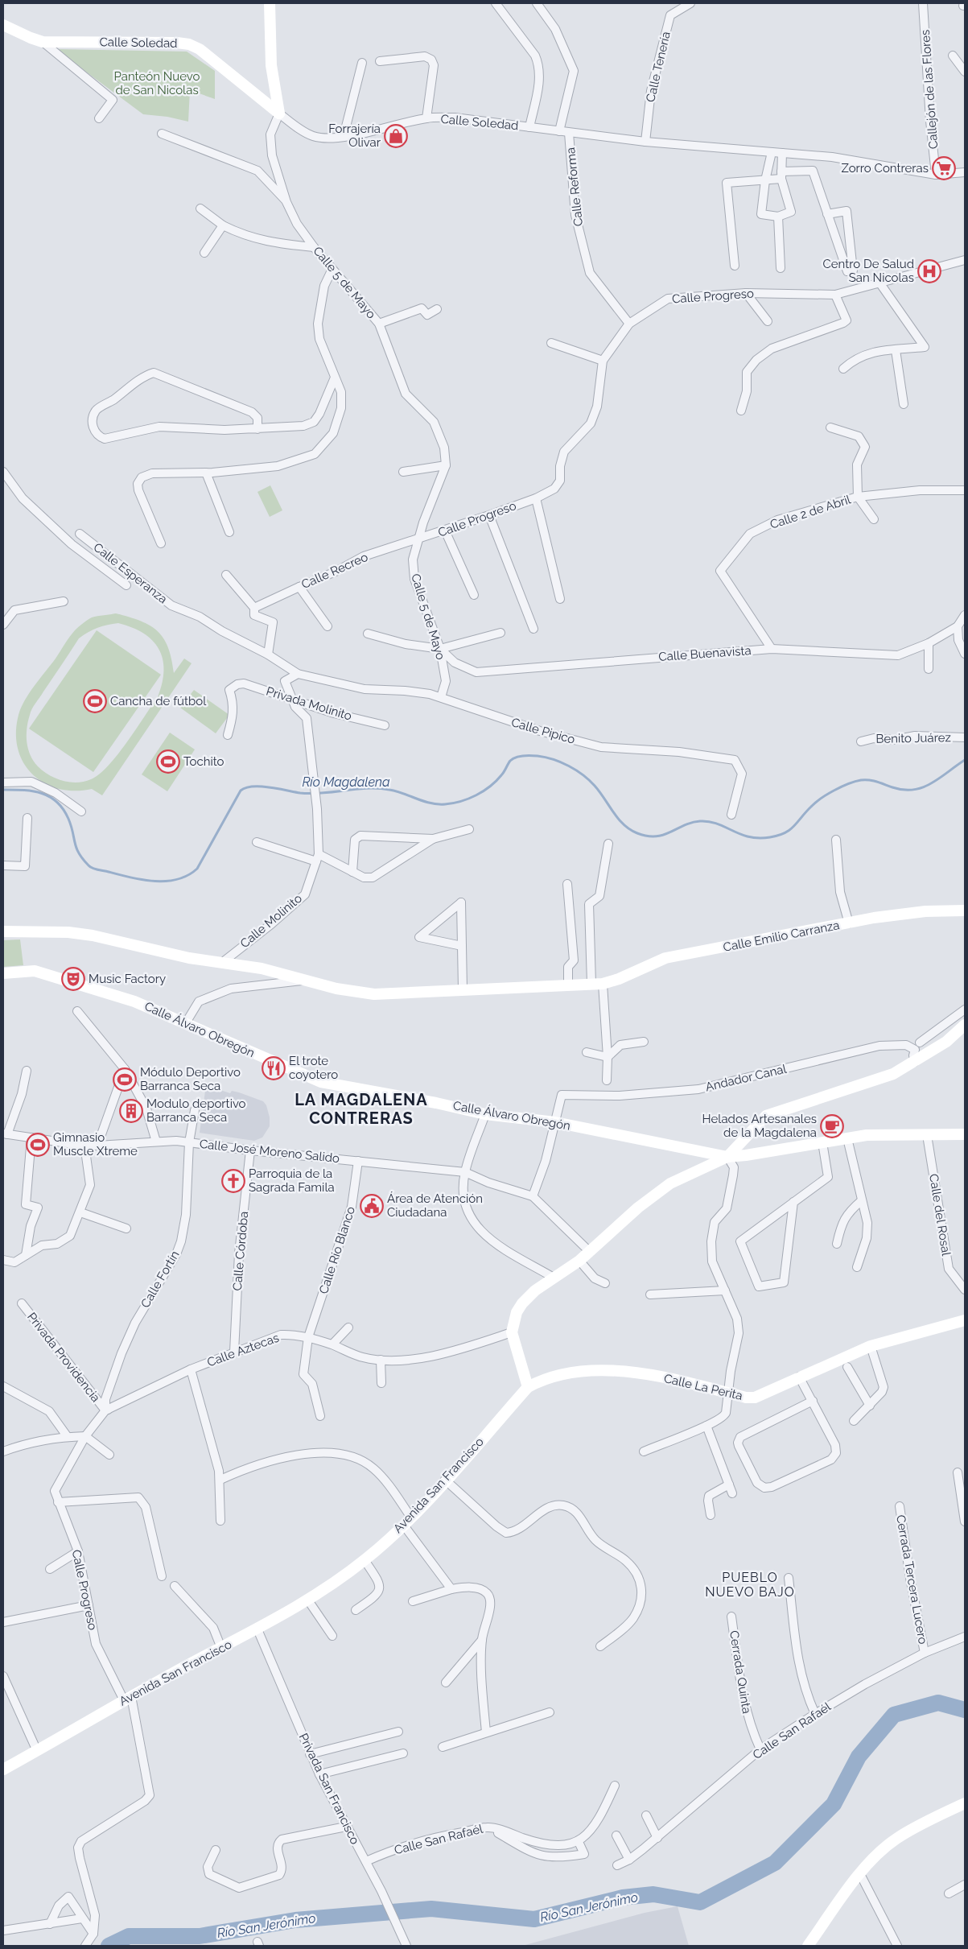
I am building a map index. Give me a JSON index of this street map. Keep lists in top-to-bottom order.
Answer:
{
  "streets": {
    "street": [
      "Calle Soledad",
      "Calle Tenería",
      "Callejón de las Flores",
      "Calle Reforma",
      "Calle 5 de Mayo",
      "Calle Progreso",
      "Calle 2 de Abril",
      "Calle Recreo",
      "Calle Esperanza",
      "Calle Buenavista",
      "Privada Molinito",
      "Calle Pipico",
      "Benito Juárez",
      "Calle Molinito",
      "Calle Emilio Carranza",
      "Calle Álvaro Obregón",
      "Andador Canal",
      "Calle José Moreno Salido",
      "Calle del Rosal",
      "Calle Río Blanco",
      "Calle Córdoba",
      "Calle Fortín",
      "Calle Aztecas",
      "Privada Providencia",
      "Calle La Perita",
      "Avenida San Francisco",
      "Cerrada Tercera Lucero",
      "Cerrada Quinta",
      "Calle San Rafaél",
      "Privada San Francisco"
    ]
  },
  "crossings": [
    ["Calle Soledad", "Calle Tenería"],
    ["Calle Soledad", "Callejón de las Flores"],
    ["Calle Soledad", "Calle Reforma"],
    ["Calle Soledad", "Calle 5 de Mayo"],
    ["Calle Reforma", "Calle Progreso"],
    ["Calle 5 de Mayo", "Calle Progreso"],
    ["Calle 5 de Mayo", "Calle Recreo"],
    ["Calle 5 de Mayo", "Calle Buenavista"],
    ["Calle 5 de Mayo", "Calle Pipico"],
    ["Calle Progreso", "Calle Recreo"],
    ["Calle Progreso", "Calle Aztecas"],
    ["Calle Progreso", "Avenida San Francisco"],
    ["Calle 2 de Abril", "Calle Buenavista"],
    ["Calle Esperanza", "Calle Pipico"],
    ["Calle Esperanza", "Calle Molinito"],
    ["Privada Molinito", "Calle Molinito"],
    ["Calle Pipico", "Calle Molinito"],
    ["Calle Molinito", "Calle Emilio Carranza"],
    ["Calle Álvaro Obregón", "Andador Canal"],
    ["Calle José Moreno Salido", "Calle Río Blanco"],
    ["Calle José Moreno Salido", "Calle Córdoba"],
    ["Calle José Moreno Salido", "Calle Fortín"],
    ["Calle Río Blanco", "Calle Aztecas"],
    ["Calle Córdoba", "Calle Aztecas"],
    ["Calle Fortín", "Calle Aztecas"],
    ["Calle Fortín", "Privada Providencia"],
    ["Calle Aztecas", "Privada Providencia"],
    ["Calle La Perita", "Avenida San Francisco"],
    ["Avenida San Francisco", "Privada San Francisco"],
    ["Cerrada Tercera Lucero", "Calle San Rafaél"],
    ["Cerrada Quinta", "Calle San Rafaél"],
    ["Calle San Rafaél", "Privada San Francisco"]
  ],
  "districts": ["LA MAGDALENA CONTRERAS", "PUEBLO NUEVO BAJO"],
  "water": ["Río Magdalena", "Río San Jerónimo"],
  "parks": ["Panteón Nuevo de San Nicolas"],
  "places": {
    "shop": ["Forrajería Olivar"],
    "supermarket": ["Zorro Contreras"],
    "hospital": ["Centro De Salud San Nicolas"],
    "sports": [
      "Cancha de fútbol",
      "Tochito",
      "Módulo Deportivo Barranca Seca",
      "Gimnasio Muscle Xtreme"
    ],
    "theatre": ["Music Factory"],
    "restaurant": ["El trote coyotero"],
    "building": ["Modulo deportivo Barranca Seca"],
    "cafe": ["Helados Artesanales de la Magdalena"],
    "church": ["Parroquia de la Sagrada Famila"],
    "public building": ["Área de Atención Ciudadana"]
  }
}
